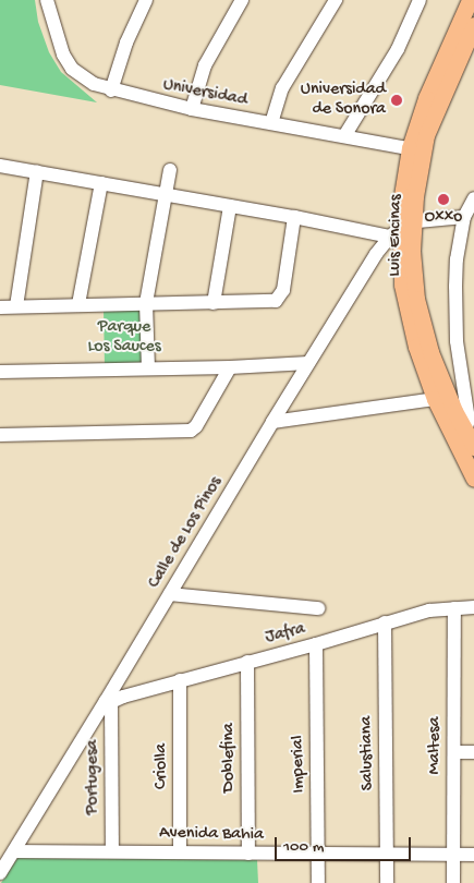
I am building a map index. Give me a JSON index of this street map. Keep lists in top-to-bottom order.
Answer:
{
  "streets": {
    "main road": ["Luis Encinas"],
    "street": [
      "Universidad",
      "Calle de Los Pinos",
      "Jafra",
      "Maltesa",
      "Salustiana",
      "Doblefina",
      "Imperial",
      "Criolla",
      "Portugesa",
      "Avenida Bahia"
    ]
  },
  "crossings": [
    ["Luis Encinas", "Calle de Los Pinos"],
    ["Calle de Los Pinos", "Jafra"],
    ["Calle de Los Pinos", "Portugesa"],
    ["Calle de Los Pinos", "Avenida Bahia"],
    ["Jafra", "Maltesa"],
    ["Jafra", "Salustiana"],
    ["Jafra", "Doblefina"],
    ["Jafra", "Imperial"],
    ["Jafra", "Criolla"],
    ["Jafra", "Portugesa"],
    ["Maltesa", "Avenida Bahia"],
    ["Salustiana", "Avenida Bahia"],
    ["Doblefina", "Avenida Bahia"],
    ["Imperial", "Avenida Bahia"],
    ["Criolla", "Avenida Bahia"],
    ["Portugesa", "Avenida Bahia"]
  ],
  "parks": ["Parque Los Sauces"],
  "places": ["Universidad de Sonora", "Oxxo"],
  "scale_bar": "100 m"
}
